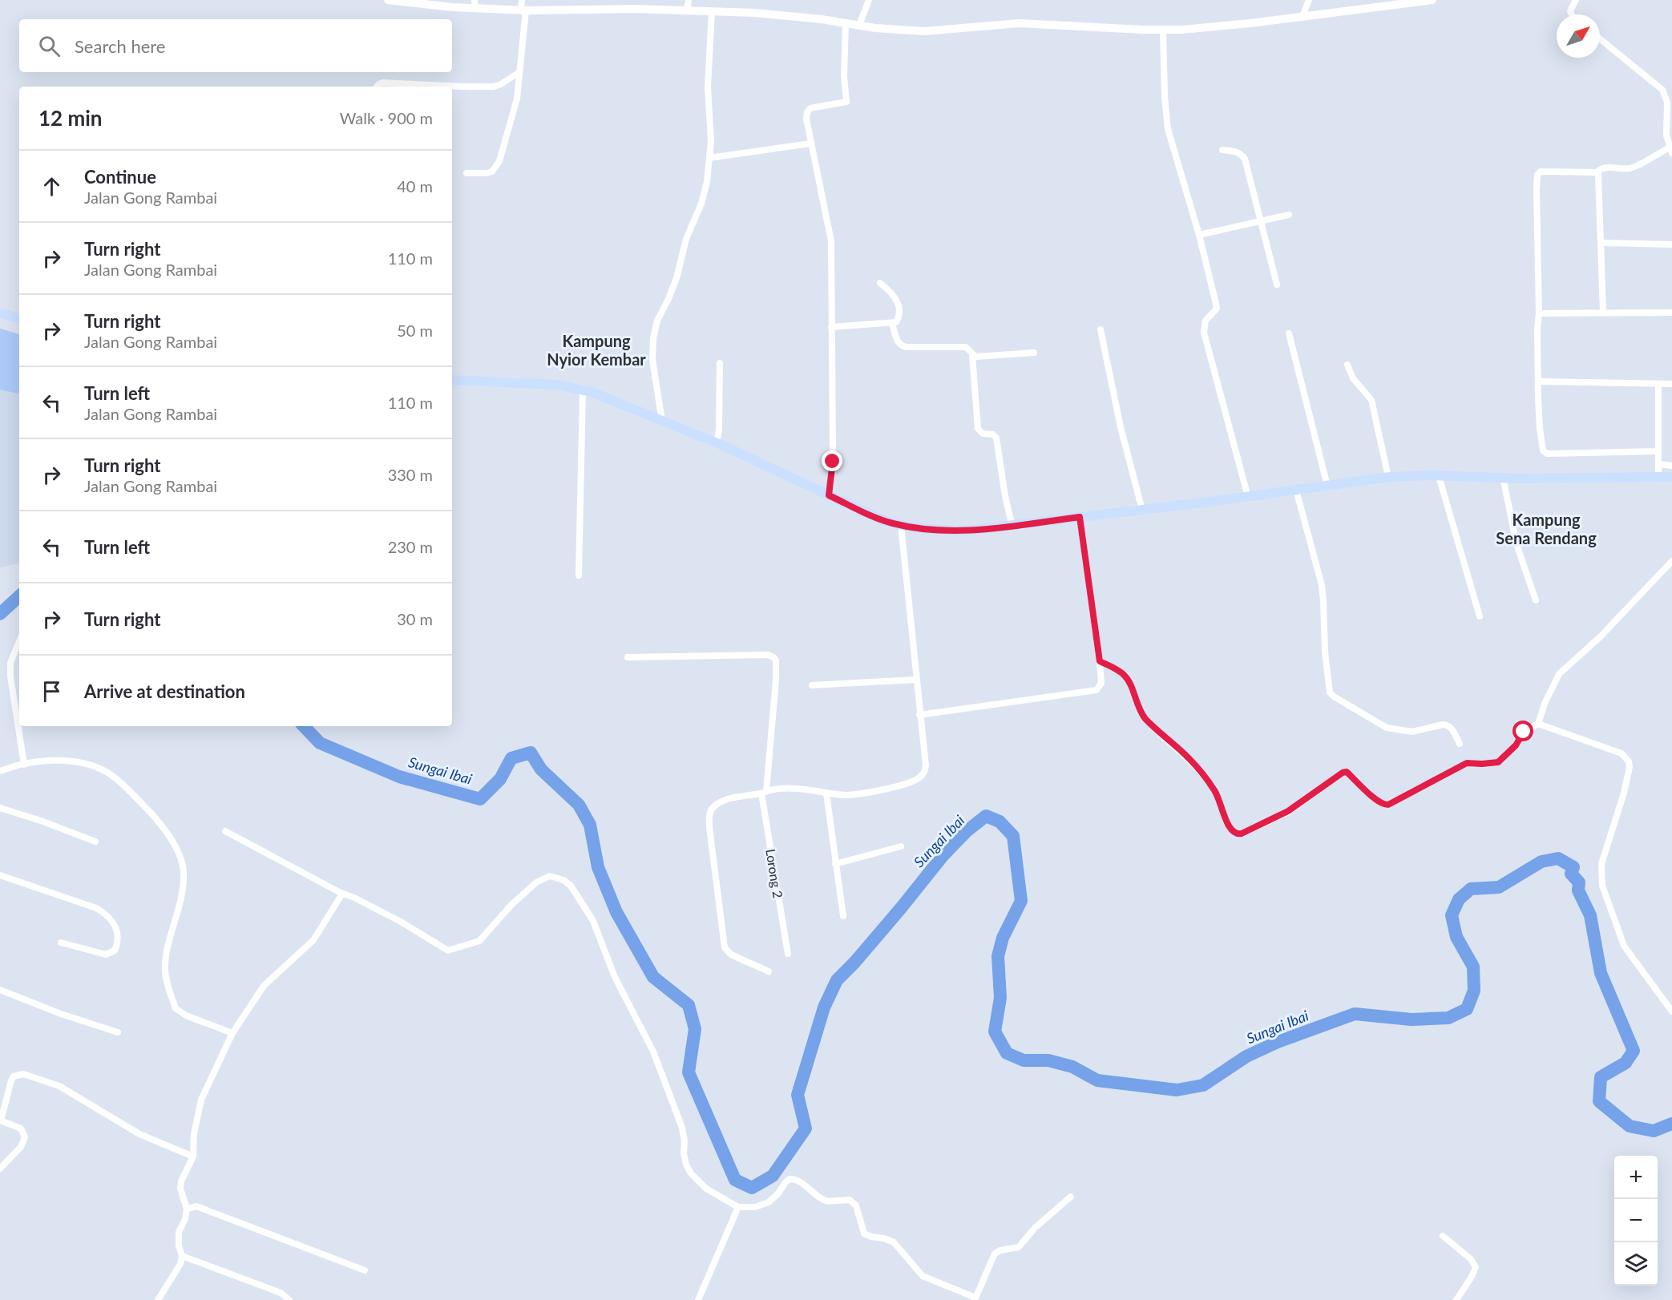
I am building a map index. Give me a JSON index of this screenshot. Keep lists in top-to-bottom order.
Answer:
{
  "streets": {
    "street": ["Lorong 2"]
  },
  "districts": ["Kampung Nyior Kembar", "Kampung Sena Rendang"],
  "water": ["Sungai Ibai"],
  "north": "top right",
  "page": {
    "search": "Search here",
    "heading": ["12 min", "Walk · 900 m"],
    "list": [
      ["Continue", "Jalan Gong Rambai", "40 m"],
      ["Turn right", "Jalan Gong Rambai", "110 m"],
      ["Turn right", "Jalan Gong Rambai", "50 m"],
      ["Turn left", "Jalan Gong Rambai", "110 m"],
      ["Turn right", "Jalan Gong Rambai", "330 m"],
      ["Turn left", "230 m"],
      ["Turn right", "30 m"],
      "Arrive at destination"
    ],
    "map_buttons": ["+", "−"]
  }
}
